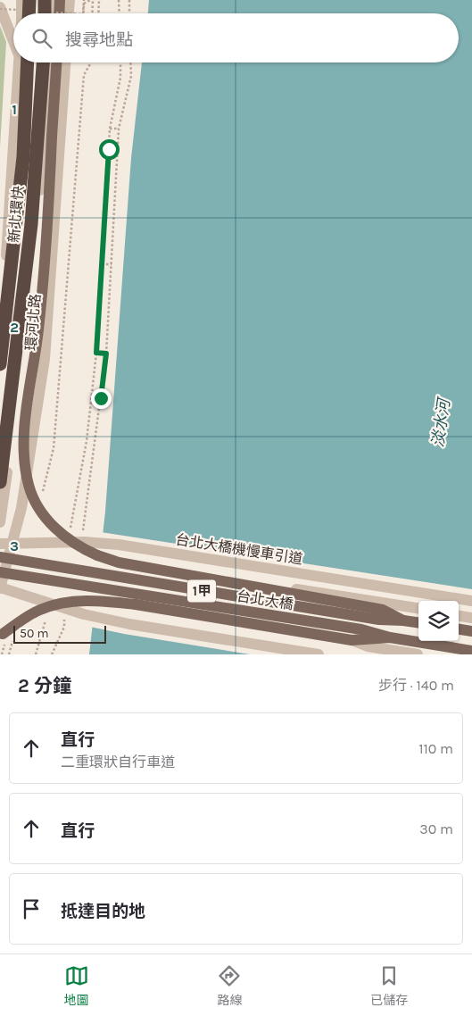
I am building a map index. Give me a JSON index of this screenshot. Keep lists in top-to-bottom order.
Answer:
{
  "streets": {
    "highway": ["新北環快"],
    "main road": ["1甲", "台北大橋"],
    "street": ["環河北路", "台北大橋機慢車引道"]
  },
  "water": ["淡水河"],
  "scale_bar": "50 m",
  "page": {
    "search": "搜尋地點",
    "scale": "50 m",
    "heading": ["2 分鐘", "步行 · 140 m"],
    "list": [
      ["直行", "二重環狀自行車道", "110 m"],
      ["直行", "30 m"],
      "抵達目的地"
    ],
    "nav": ["地圖", "路線", "已儲存"]
  },
  "grid": {
    "rows": ["1", "2", "3"]
  }
}
